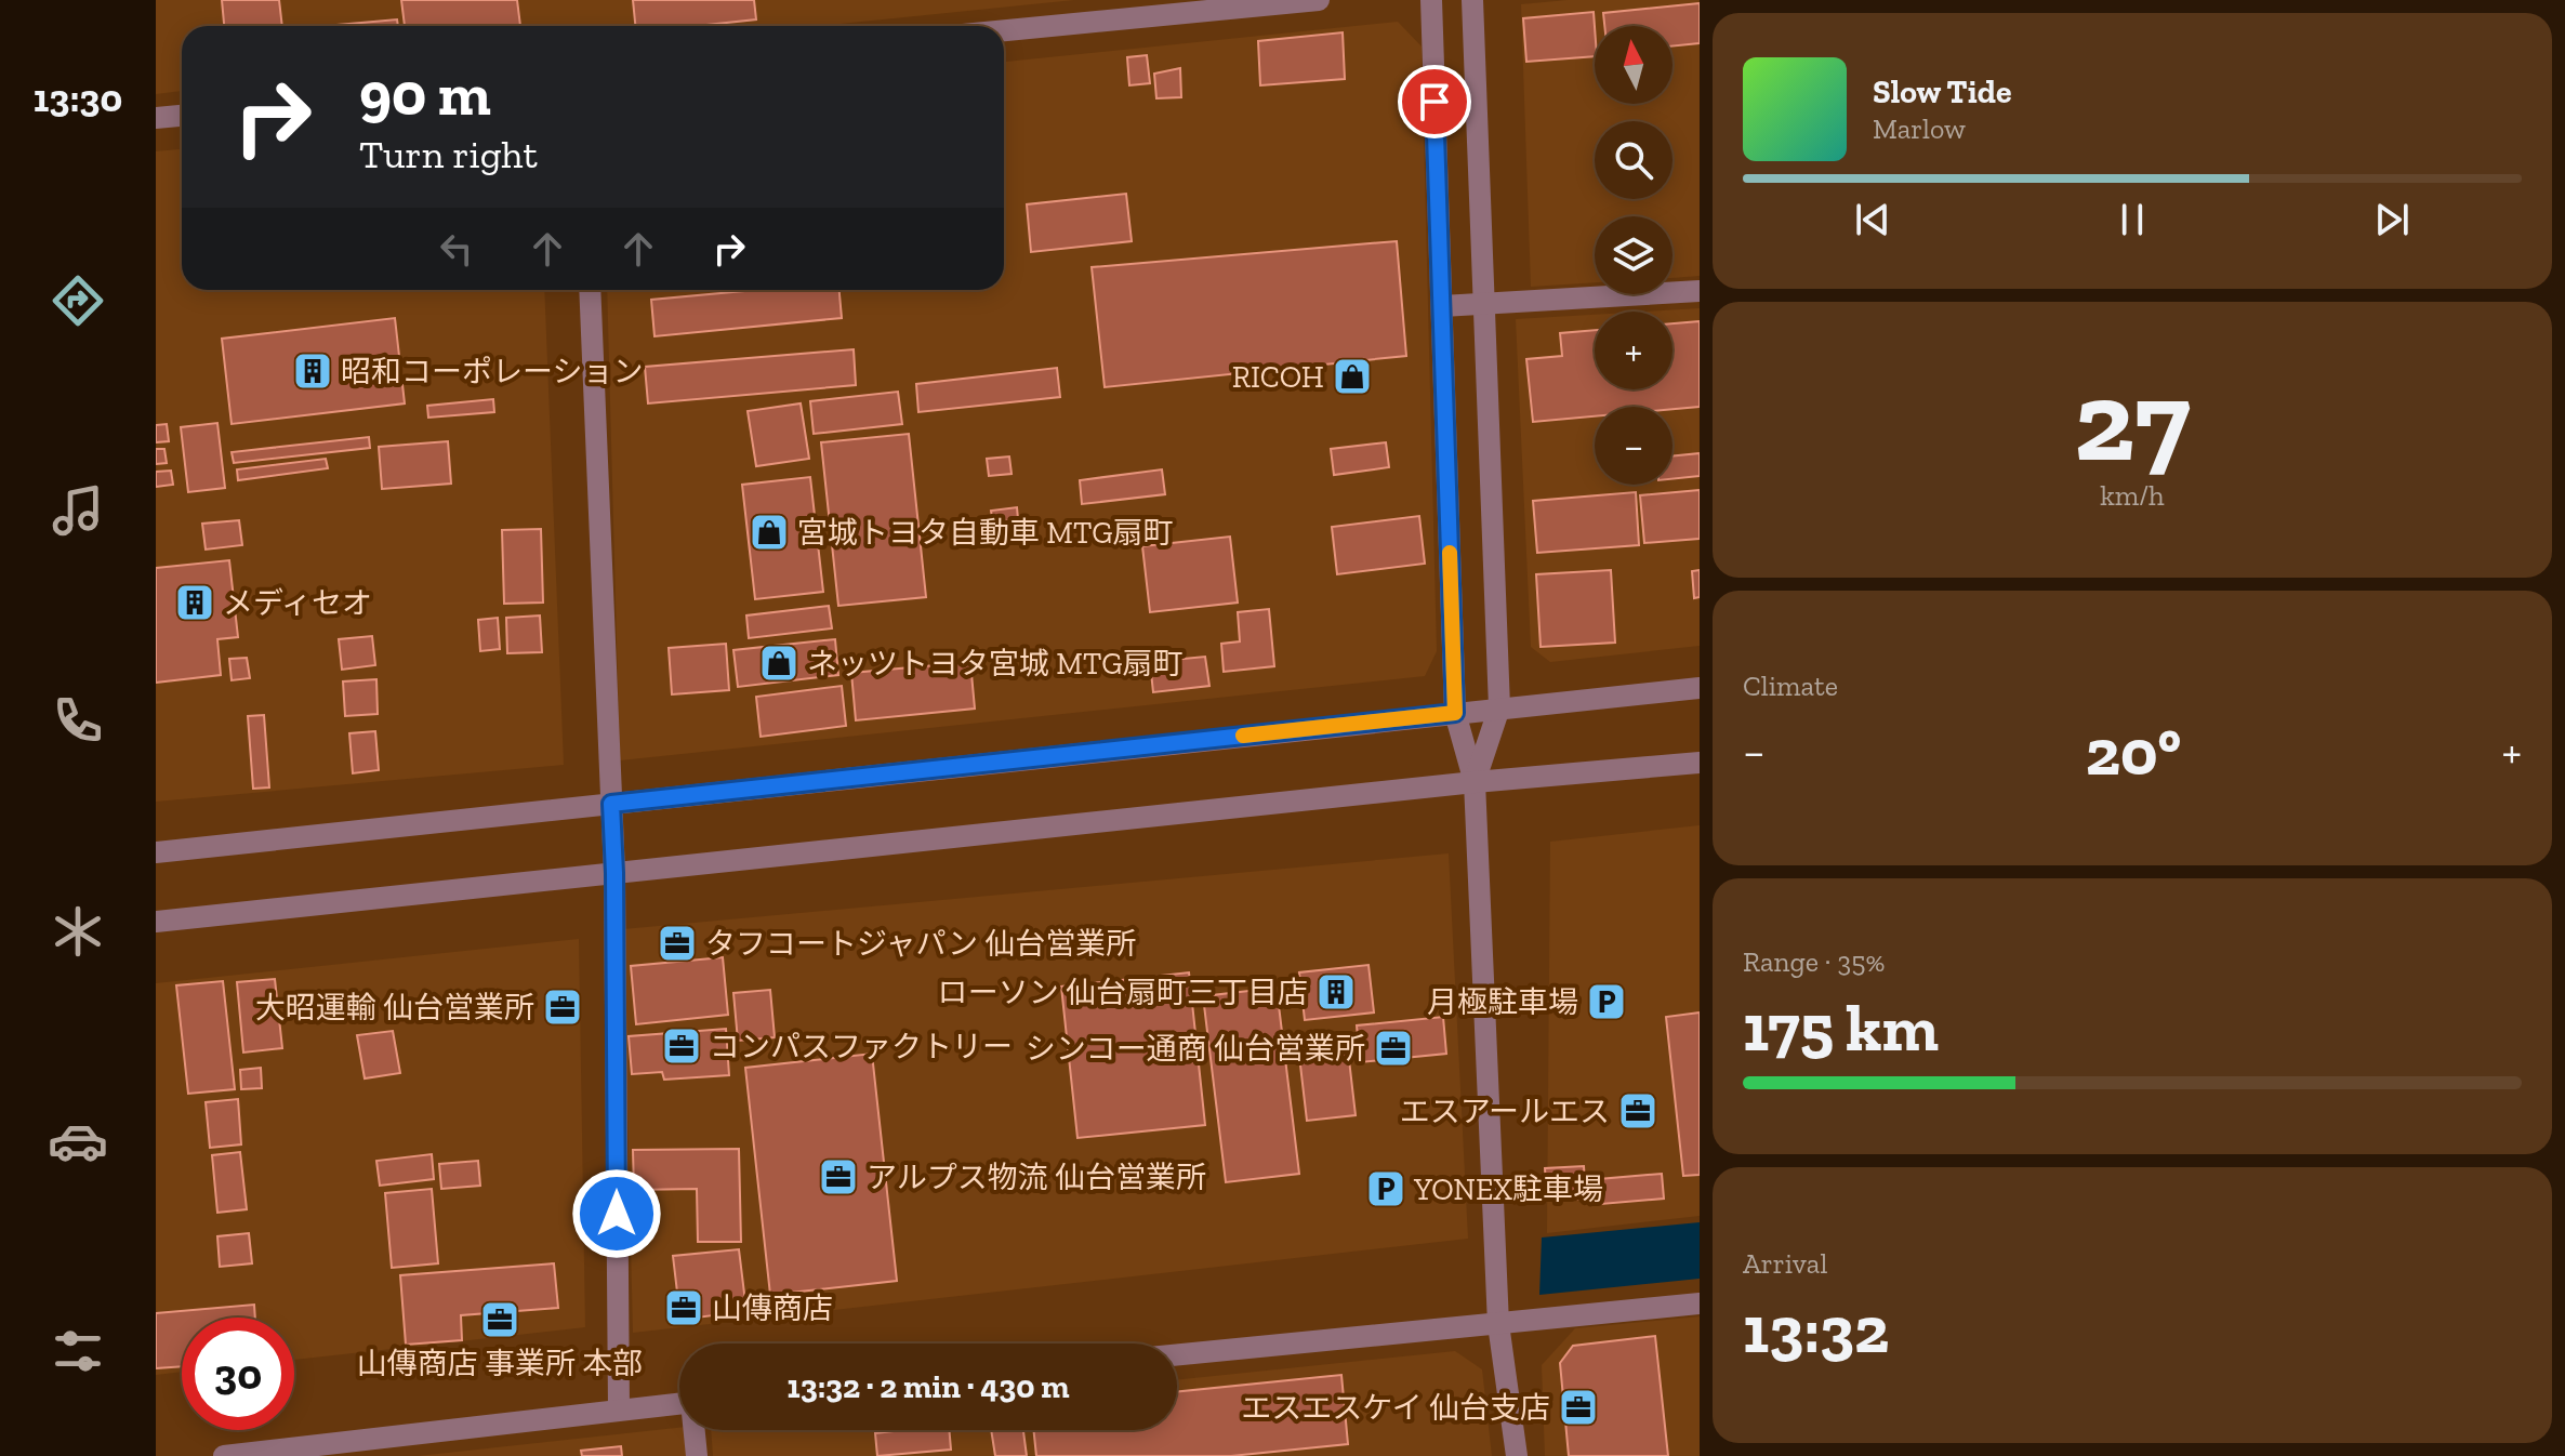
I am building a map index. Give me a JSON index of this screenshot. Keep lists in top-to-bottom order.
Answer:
{
  "places": {
    "building": ["昭和コーポレーション", "メディセオ", "ローソン 仙台扇町三丁目店"],
    "shop": ["RICOH", "宮城トヨタ自動車 MTG扇町", "ネッツトヨタ宮城 MTG扇町"],
    "office": [
      "タフコートジャパン 仙台営業所",
      "大昭運輸 仙台営業所",
      "コンパスファクトリー",
      "シンコー通商 仙台営業所",
      "エスアールエス",
      "アルプス物流 仙台営業所",
      "山傳商店",
      "山傳商店 事業所 本部",
      "エスエスケイ 仙台支店"
    ],
    "parking": ["月極駐車場", "YONEX駐車場"]
  },
  "north": "top",
  "page": {
    "tabs": "13:30",
    "map_buttons": ["+", "−"],
    "turn": ["90 m", "Turn right"],
    "song": ["Slow Tide", "Marlow"],
    "tile": [
      ["27", "km/h"],
      "Climate",
      ["Range · 35%", "175 km"],
      ["Arrival", "13:32"]
    ],
    "heat": ["−", "20°", "+"],
    "limit": "30",
    "trip": "13:32 · 2 min · 430 m"
  }
}
